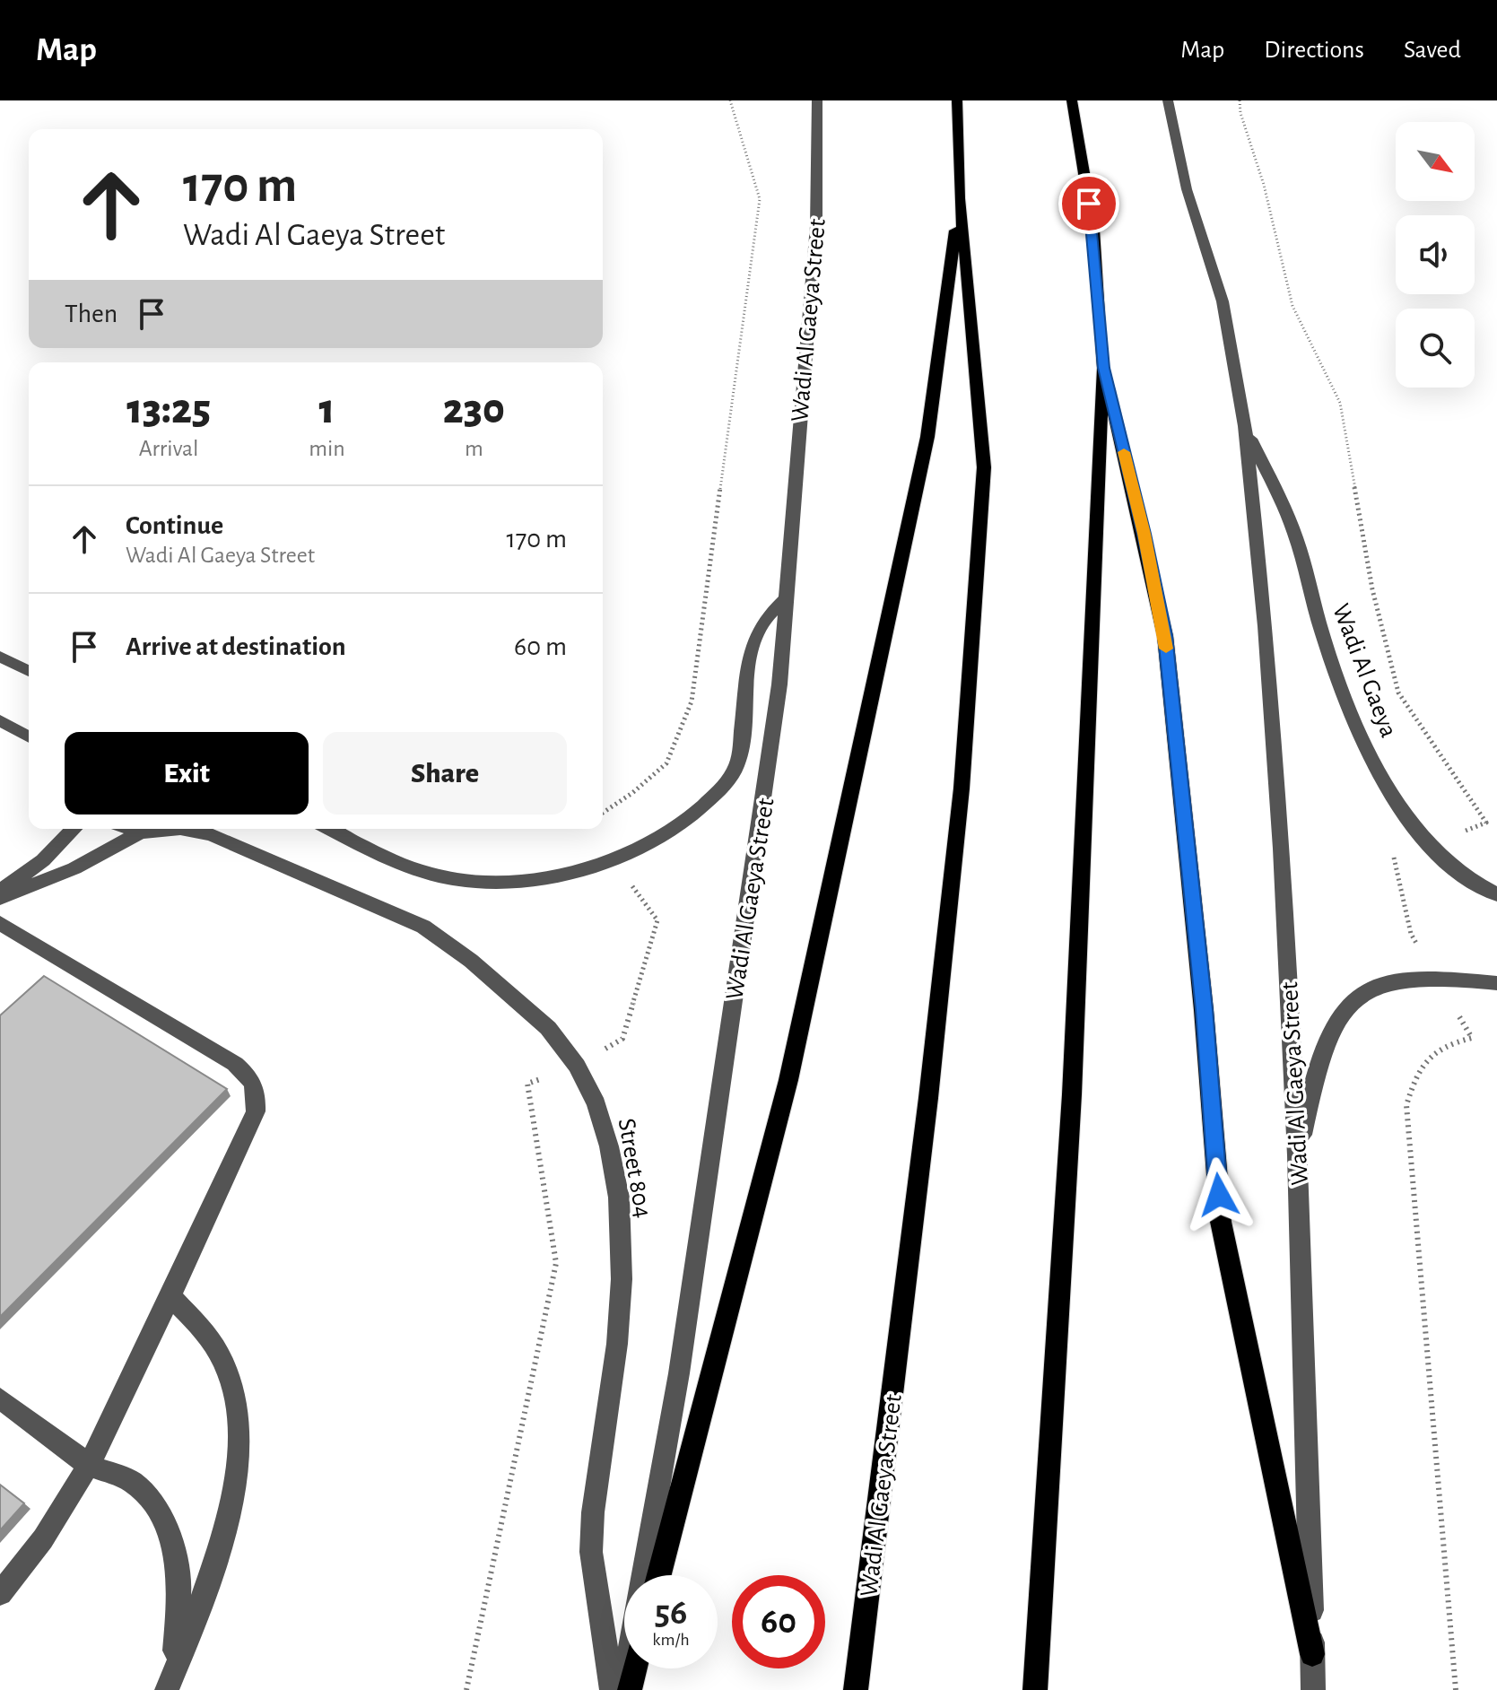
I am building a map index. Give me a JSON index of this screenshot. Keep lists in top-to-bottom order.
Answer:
{
  "streets": {
    "main road": ["Wadi Al Gaeya Street"],
    "street": ["Wadi Al Gaeya", "Street 804"]
  },
  "crossings": [
    ["Wadi Al Gaeya Street", "Wadi Al Gaeya"]
  ],
  "north": "bottom right",
  "page": {
    "header": "Map",
    "nav": ["Map", "Directions", "Saved"],
    "turn": ["170 m", "Wadi Al Gaeya Street"],
    "then": "Then",
    "eta": [
      "13:25",
      "Arrival",
      "1",
      "min",
      "230",
      "m"
    ],
    "list": [
      {
        "name": "Continue",
        "note": "Wadi Al Gaeya Street",
        "value": "170 m"
      },
      {
        "name": "Arrive at destination",
        "value": "60 m"
      }
    ],
    "buttons": ["Exit", "Share"],
    "speed": "56 km/h",
    "limit": "60"
  }
}
